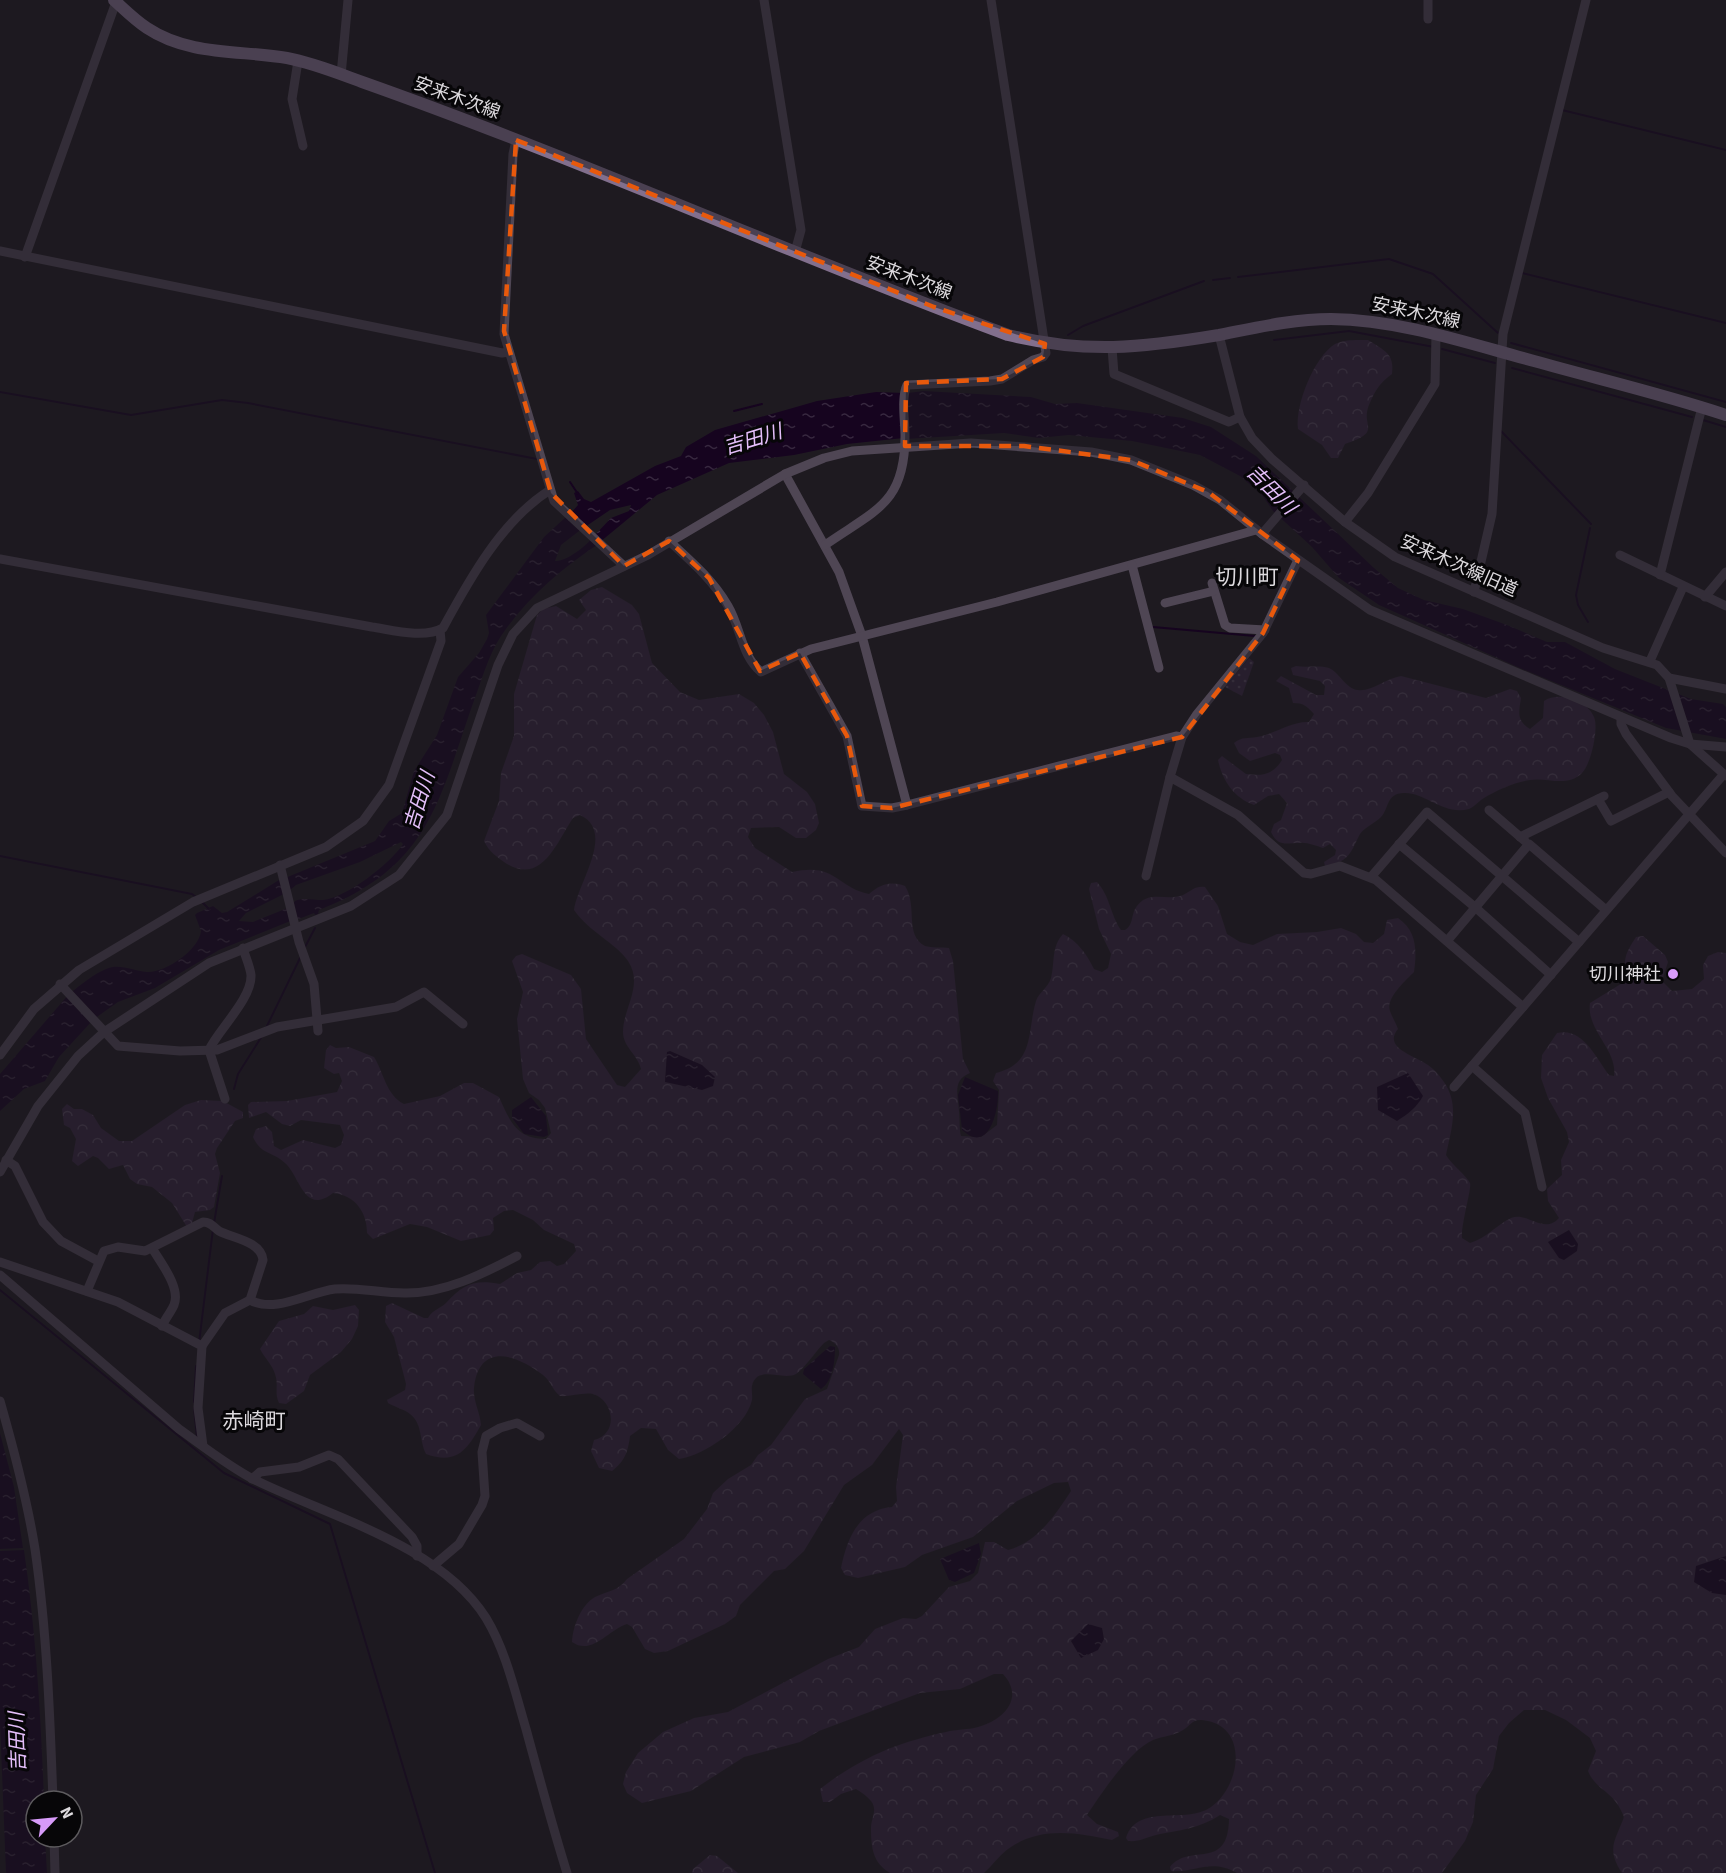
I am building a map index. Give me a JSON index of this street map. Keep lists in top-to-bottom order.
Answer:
{
  "streets": {
    "main road": ["安来木次線"],
    "street": ["安来木次線旧道"]
  },
  "crossings": [
    ["安来木次線", "安来木次線旧道"]
  ],
  "districts": ["切川町", "赤崎町"],
  "water": ["吉田川"],
  "places": ["切川神社"],
  "north": "top right"
}
